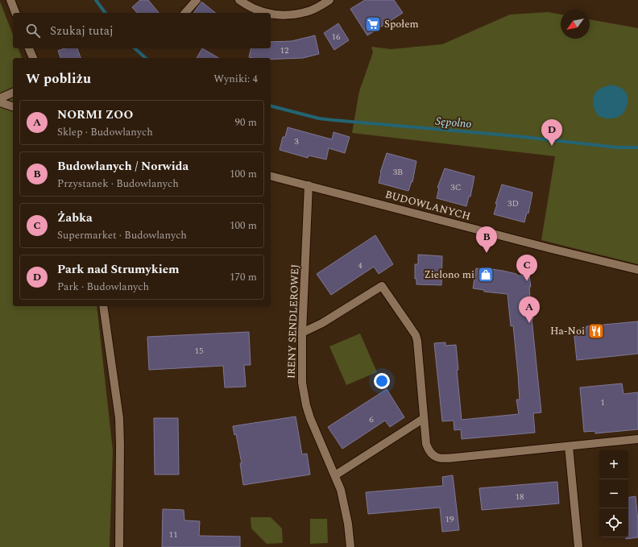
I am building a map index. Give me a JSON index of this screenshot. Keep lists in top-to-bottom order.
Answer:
{
  "streets": {
    "street": ["BUDOWLANYCH", "IRENY SENDLEROWEJ"]
  },
  "crossings": [
    ["BUDOWLANYCH", "IRENY SENDLEROWEJ"]
  ],
  "water": ["Sępolno"],
  "places": {
    "supermarket": ["Społem"],
    "shop": ["Zielono mi"],
    "restaurant": ["Ha-Noi"]
  },
  "house_numbers": [
    "16",
    "12",
    "3",
    "3B",
    "3C",
    "3D",
    "4",
    "15",
    "1",
    "6",
    "18",
    "19",
    "11"
  ],
  "north": "bottom left",
  "page": {
    "search": "Szukaj tutaj",
    "heading": ["W pobliżu", "Wyniki: 4"],
    "list": [
      {
        "mark": "A",
        "name": "NORMI ZOO",
        "note": "Sklep · Budowlanych",
        "value": "90 m"
      },
      {
        "mark": "B",
        "name": "Budowlanych / Norwida",
        "note": "Przystanek · Budowlanych",
        "value": "100 m"
      },
      {
        "mark": "C",
        "name": "Żabka",
        "note": "Supermarket · Budowlanych",
        "value": "100 m"
      },
      {
        "mark": "D",
        "name": "Park nad Strumykiem",
        "note": "Park · Budowlanych",
        "value": "170 m"
      }
    ],
    "pins": [
      "D",
      "B",
      "C",
      "A"
    ],
    "map_buttons": ["+", "−"]
  }
}
